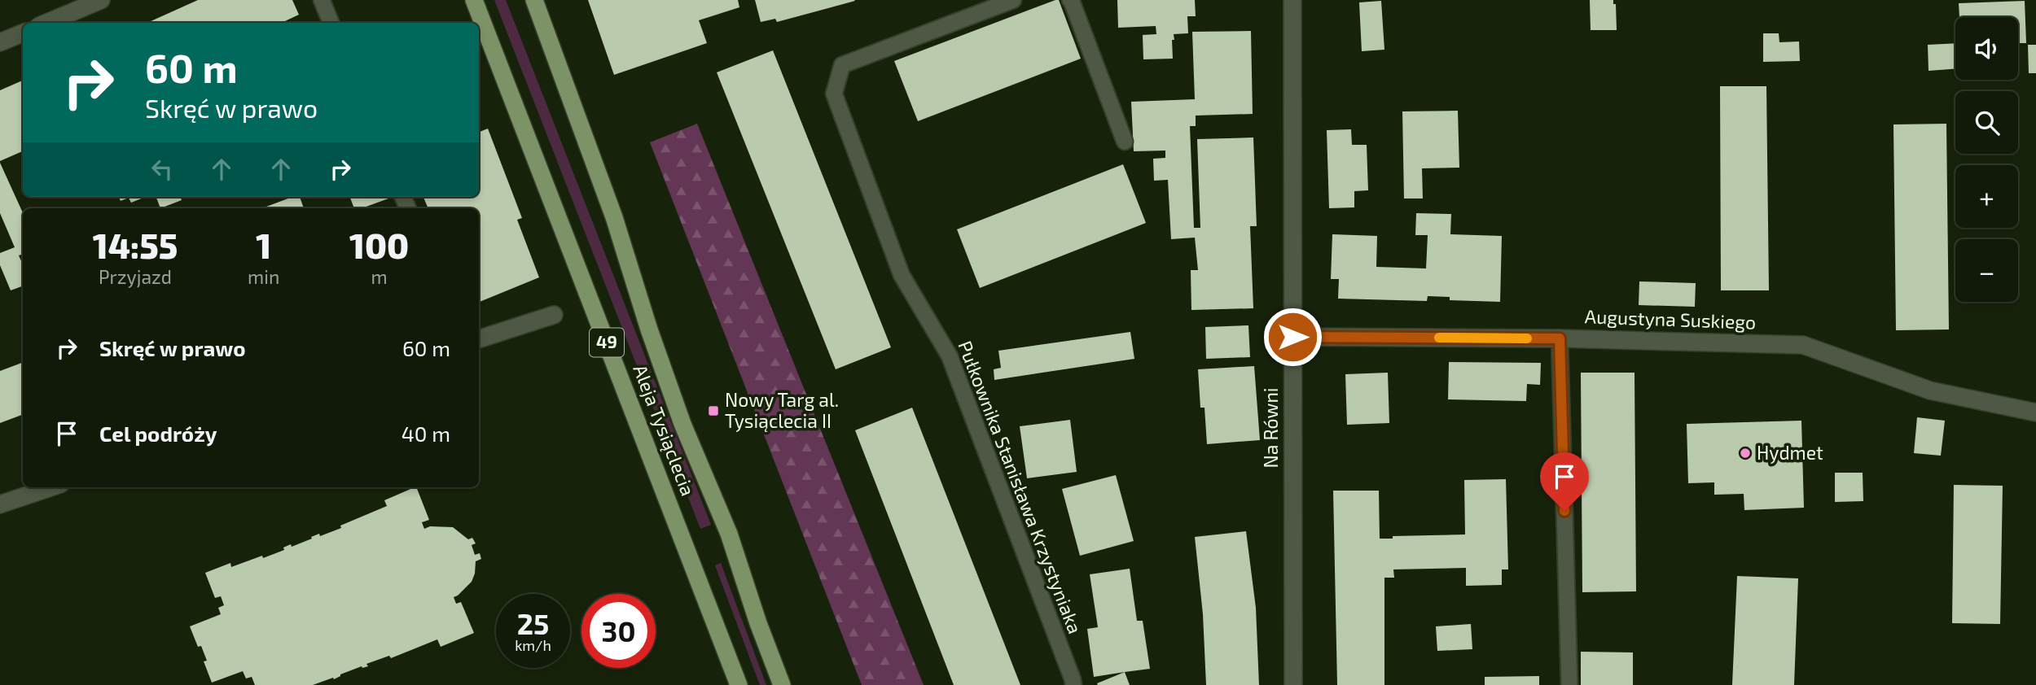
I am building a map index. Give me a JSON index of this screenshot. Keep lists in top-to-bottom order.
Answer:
{
  "streets": {
    "main road": ["49", "Aleja Tysiąclecia"],
    "street": ["Augustyna Suskiego", "Na Równi"],
    "lane": ["Pułkownika Stanisława Krzystyniaka"]
  },
  "crossings": [
    ["Augustyna Suskiego", "Na Równi"]
  ],
  "places": {
    "transit": ["Nowy Targ al. Tysiąclecia II"],
    "other": ["Hydmet"]
  },
  "page": {
    "map_buttons": ["+", "−"],
    "turn": ["60 m", "Skręć w prawo"],
    "eta": [
      "14:55",
      "Przyjazd",
      "1",
      "min",
      "100",
      "m"
    ],
    "list": [
      {
        "name": "Skręć w prawo",
        "value": "60 m"
      },
      {
        "name": "Cel podróży",
        "value": "40 m"
      }
    ],
    "speed": "25 km/h",
    "limit": "30"
  }
}
